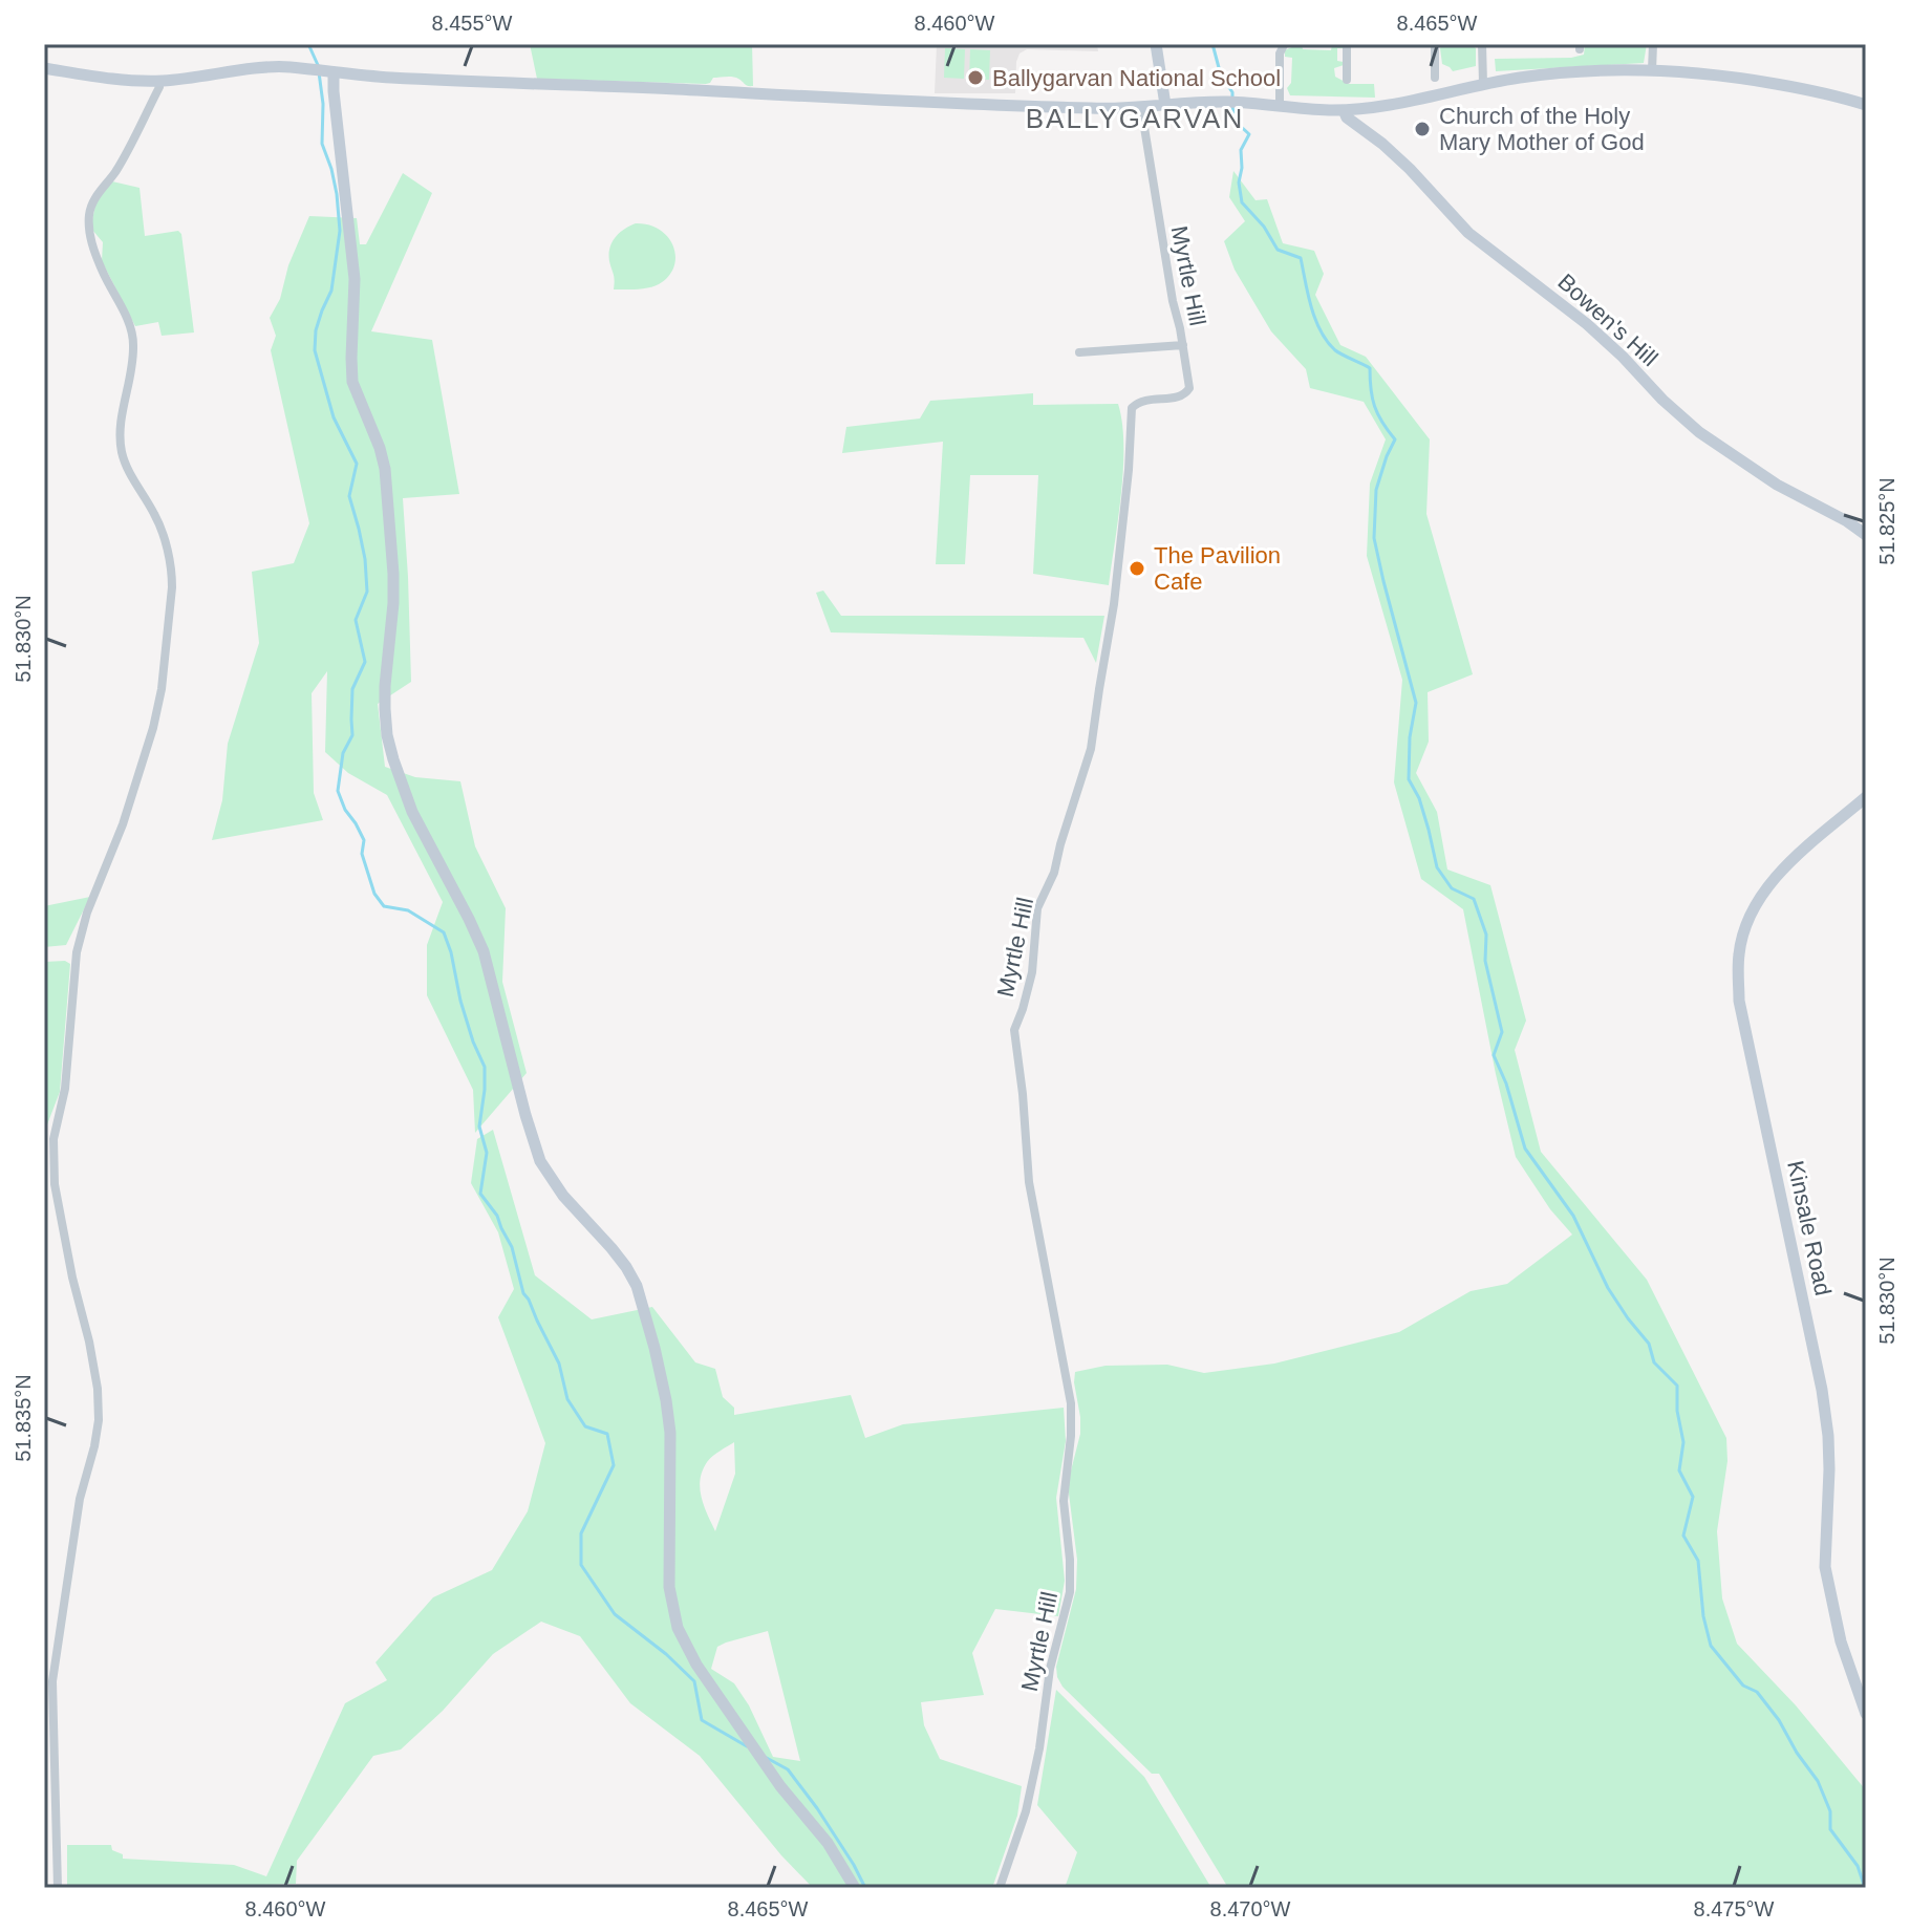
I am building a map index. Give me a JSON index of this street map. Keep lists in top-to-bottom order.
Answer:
{
  "streets": {
    "main road": ["Bowen's Hill", "Kinsale Road"],
    "street": ["Myrtle Hill"]
  },
  "districts": ["BALLYGARVAN"],
  "places": ["Ballygarvan National School", "Church of the Holy Mary Mother of God", "The Pavilion Cafe"],
  "coordinates": [
    "8.455°W",
    "8.460°W",
    "8.465°W",
    "51.825°N",
    "51.830°N",
    "51.835°N",
    "8.470°W",
    "8.475°W"
  ]
}
